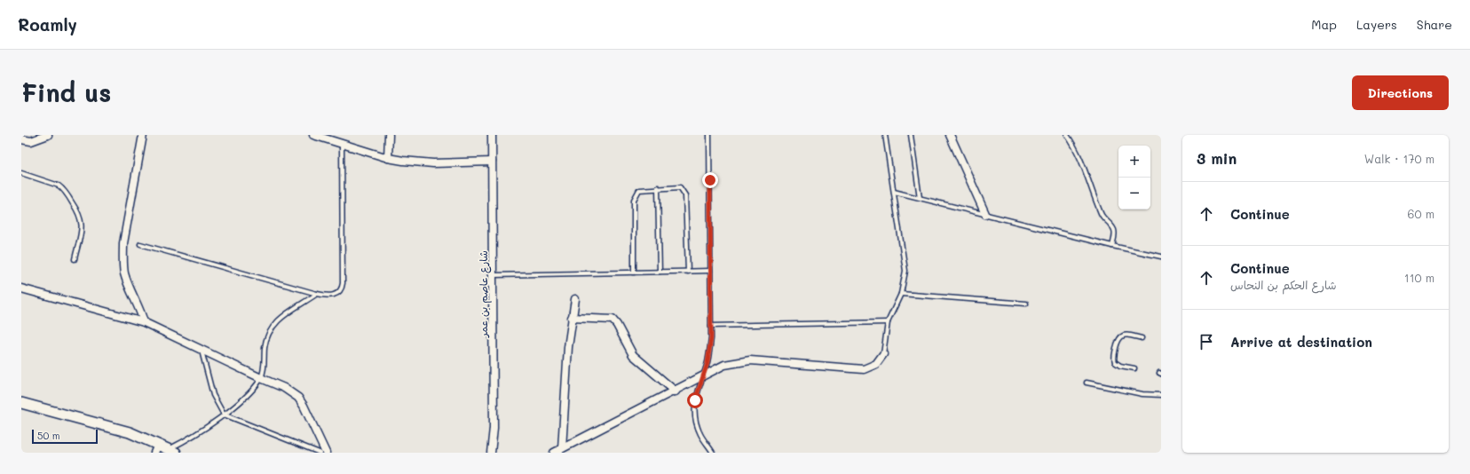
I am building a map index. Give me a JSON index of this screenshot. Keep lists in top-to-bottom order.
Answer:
{
  "streets": {
    "street": ["شارع عاصم بن عمر"]
  },
  "scale_bar": "50 m",
  "page": {
    "header": "Roamly",
    "nav": ["Map", "Layers", "Share"],
    "buttons": "Directions",
    "title": "Find us",
    "heading": ["3 min", "Walk · 170 m"],
    "map_buttons": ["+", "−"],
    "list": [
      ["Continue", "60 m"],
      ["Continue", "شارع الحكم بن النحاس", "110 m"],
      "Arrive at destination"
    ],
    "scale": "50 m"
  }
}
